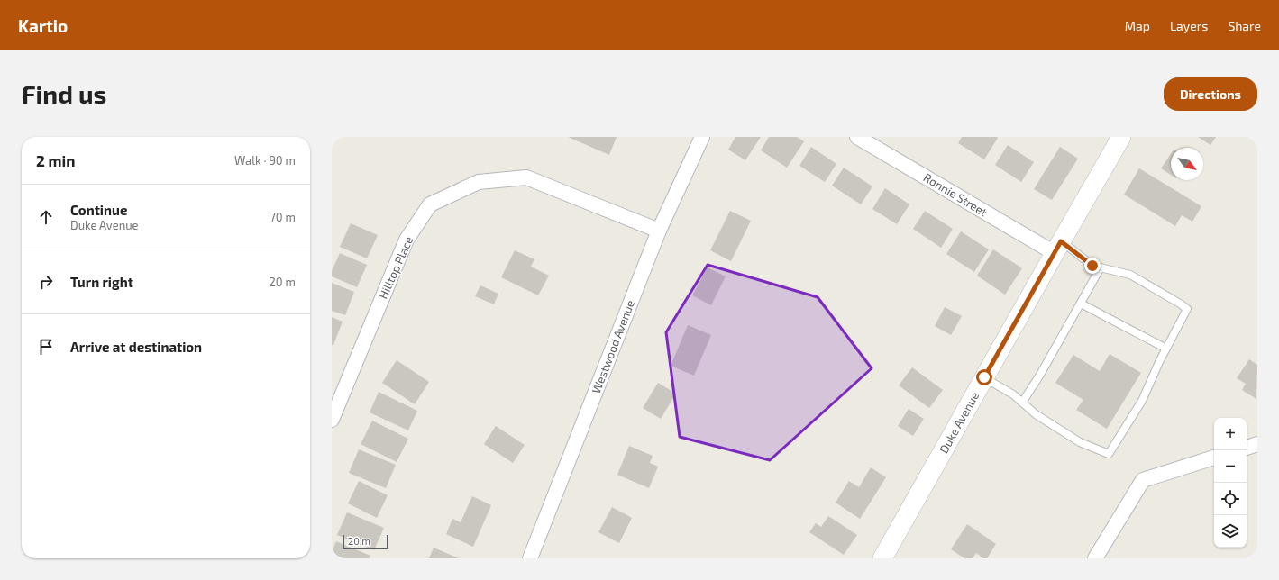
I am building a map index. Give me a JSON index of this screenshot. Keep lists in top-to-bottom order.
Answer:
{
  "streets": {
    "street": [
      "Ronnie Street",
      "Hilltop Place",
      "Westwood Avenue",
      "Duke Avenue"
    ]
  },
  "crossings": [
    ["Ronnie Street", "Duke Avenue"],
    ["Hilltop Place", "Westwood Avenue"]
  ],
  "scale_bar": "20 m",
  "north": "bottom right",
  "page": {
    "header": "Kartio",
    "nav": ["Map", "Layers", "Share"],
    "buttons": "Directions",
    "title": "Find us",
    "heading": ["2 min", "Walk · 90 m"],
    "list": [
      ["Continue", "Duke Avenue", "70 m"],
      ["Turn right", "20 m"],
      "Arrive at destination"
    ],
    "map_buttons": ["+", "−"],
    "scale": "20 m"
  }
}
